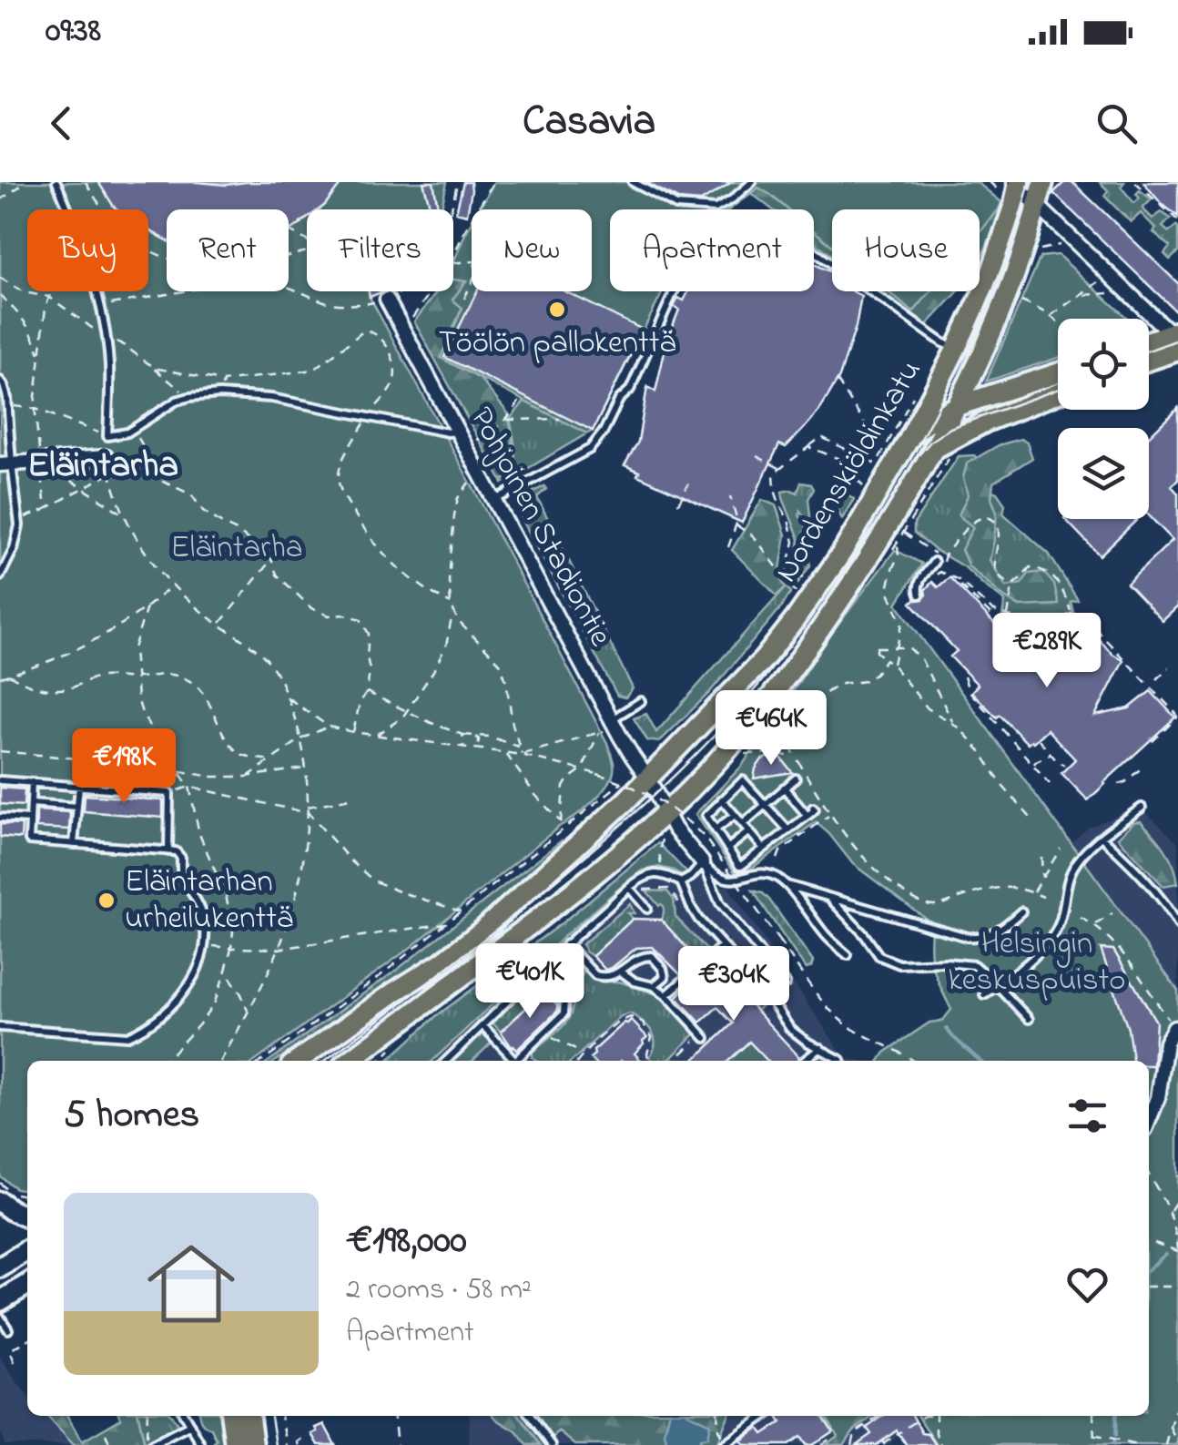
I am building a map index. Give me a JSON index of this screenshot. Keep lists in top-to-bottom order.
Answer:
{
  "streets": {
    "main road": ["Nordenskiöldinkatu"],
    "street": ["Pohjoinen Stadiontie"]
  },
  "crossings": [
    ["Nordenskiöldinkatu", "Pohjoinen Stadiontie"]
  ],
  "districts": ["Eläintarha"],
  "parks": ["Eläintarha", "Helsingin keskuspuisto"],
  "places": ["Töölön pallokenttä", "Eläintarhan urheilukenttä"],
  "page": {
    "status": "09:38",
    "header": "Casavia",
    "chip": [
      "Buy",
      "Rent",
      "Filters",
      "New",
      "Apartment",
      "House"
    ],
    "price": [
      "€289K",
      "€464K",
      "€198K",
      "€401K",
      "€304K"
    ],
    "heading": "5 homes",
    "list": [
      {
        "name": "€198,000",
        "note": "2 rooms · 58 m² · Apartment"
      }
    ]
  }
}
